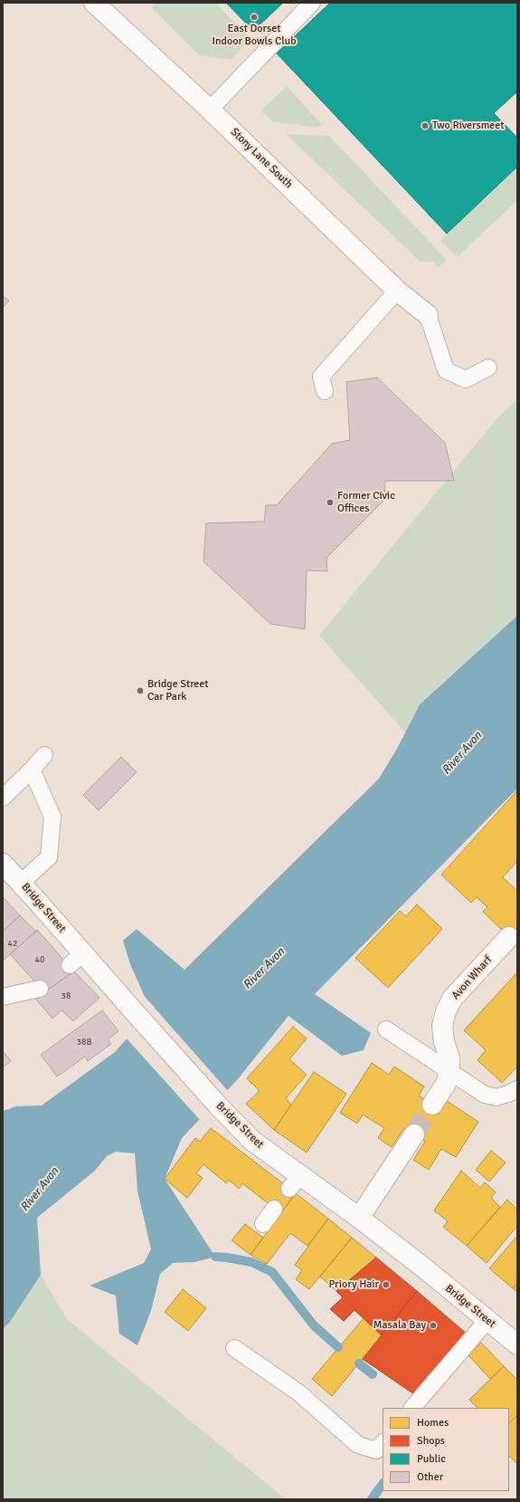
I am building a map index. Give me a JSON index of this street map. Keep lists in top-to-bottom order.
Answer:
{
  "streets": {
    "street": ["Stony Lane South", "Bridge Street", "Avon Wharf"]
  },
  "water": ["River Avon"],
  "places": [
    "East Dorset Indoor Bowls Club",
    "Two Riversmeet",
    "Former Civic Offices",
    "Bridge Street Car Park",
    "Priory Hair",
    "Masala Bay"
  ],
  "house_numbers": [
    "42",
    "40",
    "38",
    "38B"
  ],
  "legend": [
    "Homes",
    "Shops",
    "Public",
    "Other"
  ]
}
